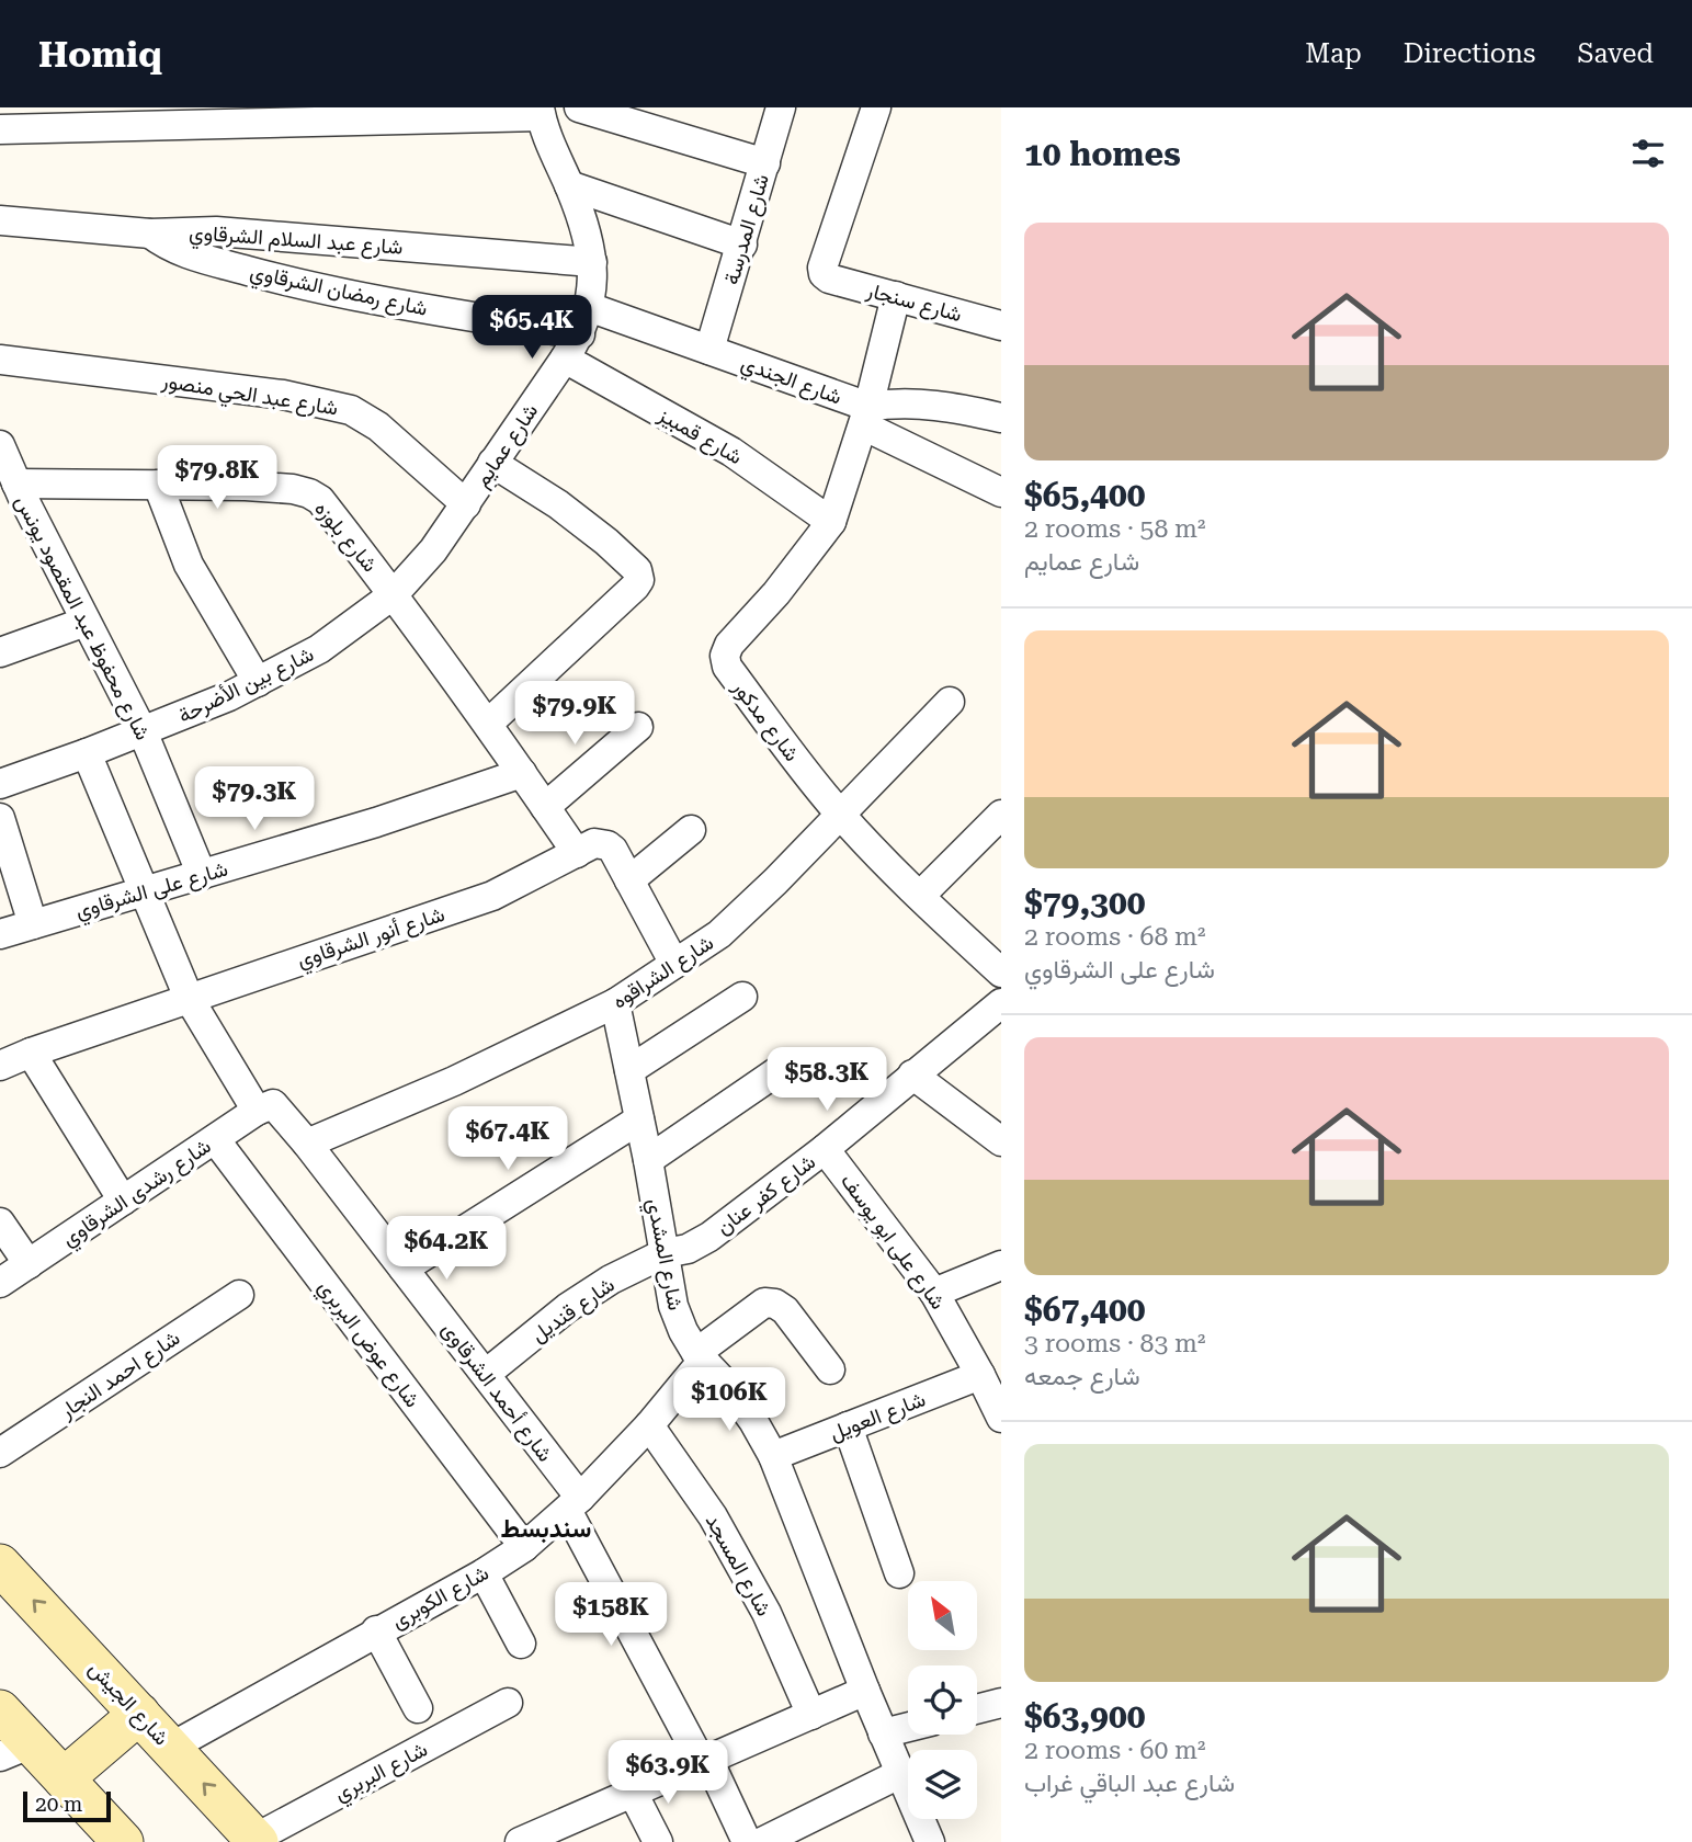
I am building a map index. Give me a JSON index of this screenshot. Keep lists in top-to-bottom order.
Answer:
{
  "streets": {
    "main road": ["شارع الجيش"],
    "street": [
      "شارع المدرسة",
      "شارع عبد السلام الشرقاوي",
      "شارع رمضان الشرقاوي",
      "شارع سنجار",
      "شارع الجندي",
      "شارع عبد الحي منصور",
      "شارع قمبيز",
      "شارع عمايم",
      "شارع بلوزه",
      "شارع محفوظ عبد المقصود يونس",
      "شارع بين الأضرحة",
      "شارع مدكور",
      "شارع على الشرقاوي",
      "شارع أنور الشرقاوي",
      "شارع الشراقوه",
      "شارع رشدى الشرقاوي",
      "شارع كفر عنان",
      "شارع على ابو يوسف",
      "شارع المشدي",
      "شارع قنديل",
      "شارع عوض البربري",
      "شارع احمد النجار",
      "شارع أحمد الشرقاوى",
      "شارع العويل",
      "شارع المسجد",
      "شارع الكوبرى",
      "شارع البربري"
    ]
  },
  "crossings": [
    ["شارع المدرسة", "شارع الجندي"],
    ["شارع عبد السلام الشرقاوي", "شارع رمضان الشرقاوي"],
    ["شارع عبد السلام الشرقاوي", "شارع عمايم"],
    ["شارع رمضان الشرقاوي", "شارع الجندي"],
    ["شارع رمضان الشرقاوي", "شارع عمايم"],
    ["شارع سنجار", "شارع مدكور"],
    ["شارع الجندي", "شارع عمايم"],
    ["شارع الجندي", "شارع مدكور"],
    ["شارع عبد الحي منصور", "شارع عمايم"],
    ["شارع قمبيز", "شارع عمايم"],
    ["شارع قمبيز", "شارع مدكور"],
    ["شارع عمايم", "شارع بلوزه"],
    ["شارع عمايم", "شارع بين الأضرحة"],
    ["شارع بلوزه", "شارع محفوظ عبد المقصود يونس"],
    ["شارع بلوزه", "شارع بين الأضرحة"],
    ["شارع بلوزه", "شارع على الشرقاوي"],
    ["شارع بلوزه", "شارع أنور الشرقاوي"],
    ["شارع محفوظ عبد المقصود يونس", "شارع بين الأضرحة"],
    ["شارع محفوظ عبد المقصود يونس", "شارع على الشرقاوي"],
    ["شارع بين الأضرحة", "شارع أحمد الشرقاوى"],
    ["شارع مدكور", "شارع الشراقوه"],
    ["شارع على الشرقاوي", "شارع أحمد الشرقاوى"],
    ["شارع أنور الشرقاوي", "شارع الشراقوه"],
    ["شارع أنور الشرقاوي", "شارع أحمد الشرقاوى"],
    ["شارع الشراقوه", "شارع المشدي"],
    ["شارع الشراقوه", "شارع أحمد الشرقاوى"],
    ["شارع رشدى الشرقاوي", "شارع عوض البربري"],
    ["شارع رشدى الشرقاوي", "شارع أحمد الشرقاوى"],
    ["شارع كفر عنان", "شارع على ابو يوسف"],
    ["شارع كفر عنان", "شارع المشدي"],
    ["شارع كفر عنان", "شارع قنديل"],
    ["شارع على ابو يوسف", "شارع العويل"],
    ["شارع المشدي", "شارع قنديل"],
    ["شارع المشدي", "شارع العويل"],
    ["شارع المشدي", "شارع الكوبرى"],
    ["شارع قنديل", "شارع أحمد الشرقاوى"],
    ["شارع عوض البربري", "شارع الكوبرى"],
    ["شارع أحمد الشرقاوى", "شارع الكوبرى"],
    ["شارع المسجد", "شارع الكوبرى"],
    ["شارع الكوبرى", "شارع الجيش"],
    ["شارع الجيش", "شارع البربري"]
  ],
  "districts": ["سندبسط"],
  "scale_bar": "20 m",
  "north": "top left",
  "page": {
    "header": "Homiq",
    "nav": ["Map", "Directions", "Saved"],
    "heading": "10 homes",
    "list": [
      {
        "name": "$65,400",
        "note": "2 rooms · 58 m² · شارع عمايم"
      },
      {
        "name": "$79,300",
        "note": "2 rooms · 68 m² · شارع على الشرقاوي"
      },
      {
        "name": "$67,400",
        "note": "3 rooms · 83 m² · شارع جمعه"
      },
      {
        "name": "$63,900",
        "note": "2 rooms · 60 m² · شارع عبد الباقي غراب"
      }
    ],
    "price": [
      "$65.4K",
      "$79.8K",
      "$79.9K",
      "$79.3K",
      "$58.3K",
      "$67.4K",
      "$64.2K",
      "$106K",
      "$158K",
      "$63.9K"
    ],
    "scale": "20 m"
  }
}
